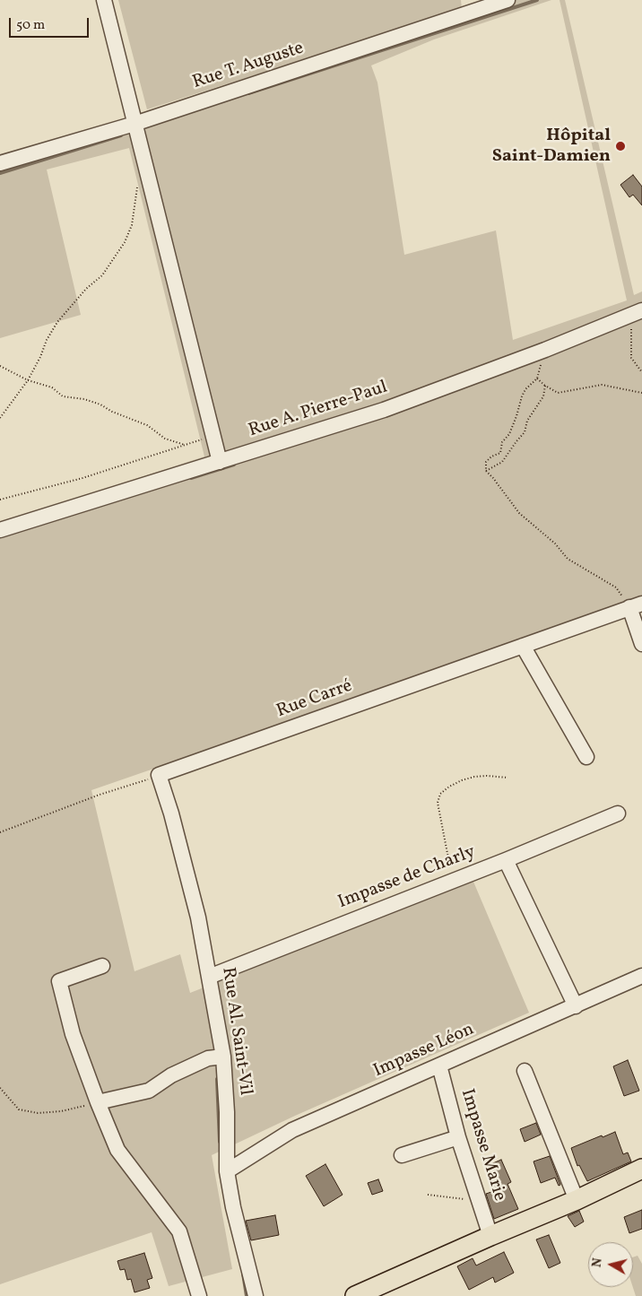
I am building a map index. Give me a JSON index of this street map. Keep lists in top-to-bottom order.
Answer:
{
  "streets": {
    "street": [
      "Rue T. Auguste",
      "Rue A. Pierre-Paul",
      "Rue Carré",
      "Impasse de Charly",
      "Rue Al. Saint-Vil",
      "Impasse Léon",
      "Impasse Marie"
    ]
  },
  "crossings": [
    ["Rue Carré", "Rue Al. Saint-Vil"],
    ["Impasse de Charly", "Rue Al. Saint-Vil"],
    ["Rue Al. Saint-Vil", "Impasse Léon"],
    ["Impasse Léon", "Impasse Marie"]
  ],
  "places": ["Hôpital Saint-Damien"],
  "scale_bar": "50 m",
  "north": "left"
}
